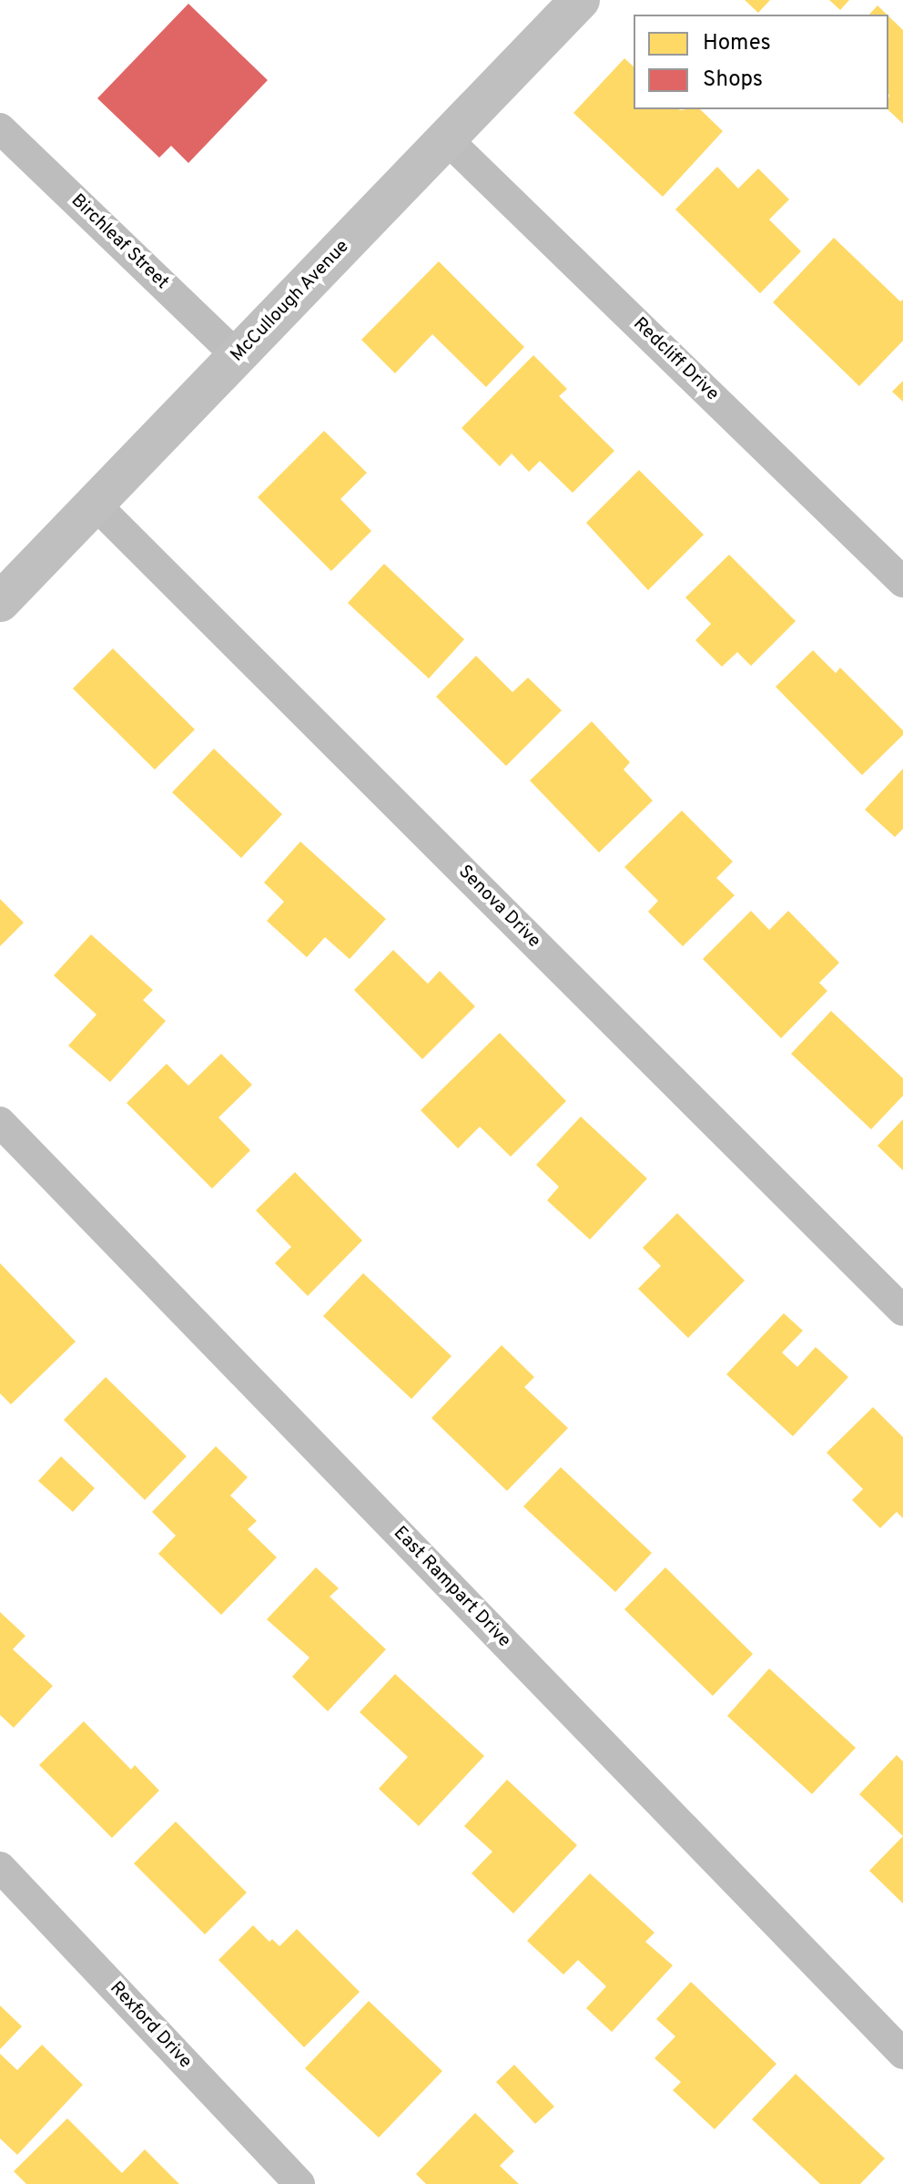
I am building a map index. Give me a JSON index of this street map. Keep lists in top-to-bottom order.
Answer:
{
  "streets": {
    "main road": ["McCullough Avenue"],
    "street": [
      "Birchleaf Street",
      "Redcliff Drive",
      "Senova Drive",
      "East Rampart Drive",
      "Rexford Drive"
    ]
  },
  "crossings": [
    ["Birchleaf Street", "McCullough Avenue"],
    ["McCullough Avenue", "Redcliff Drive"],
    ["McCullough Avenue", "Senova Drive"]
  ],
  "legend": ["Homes", "Shops"]
}
